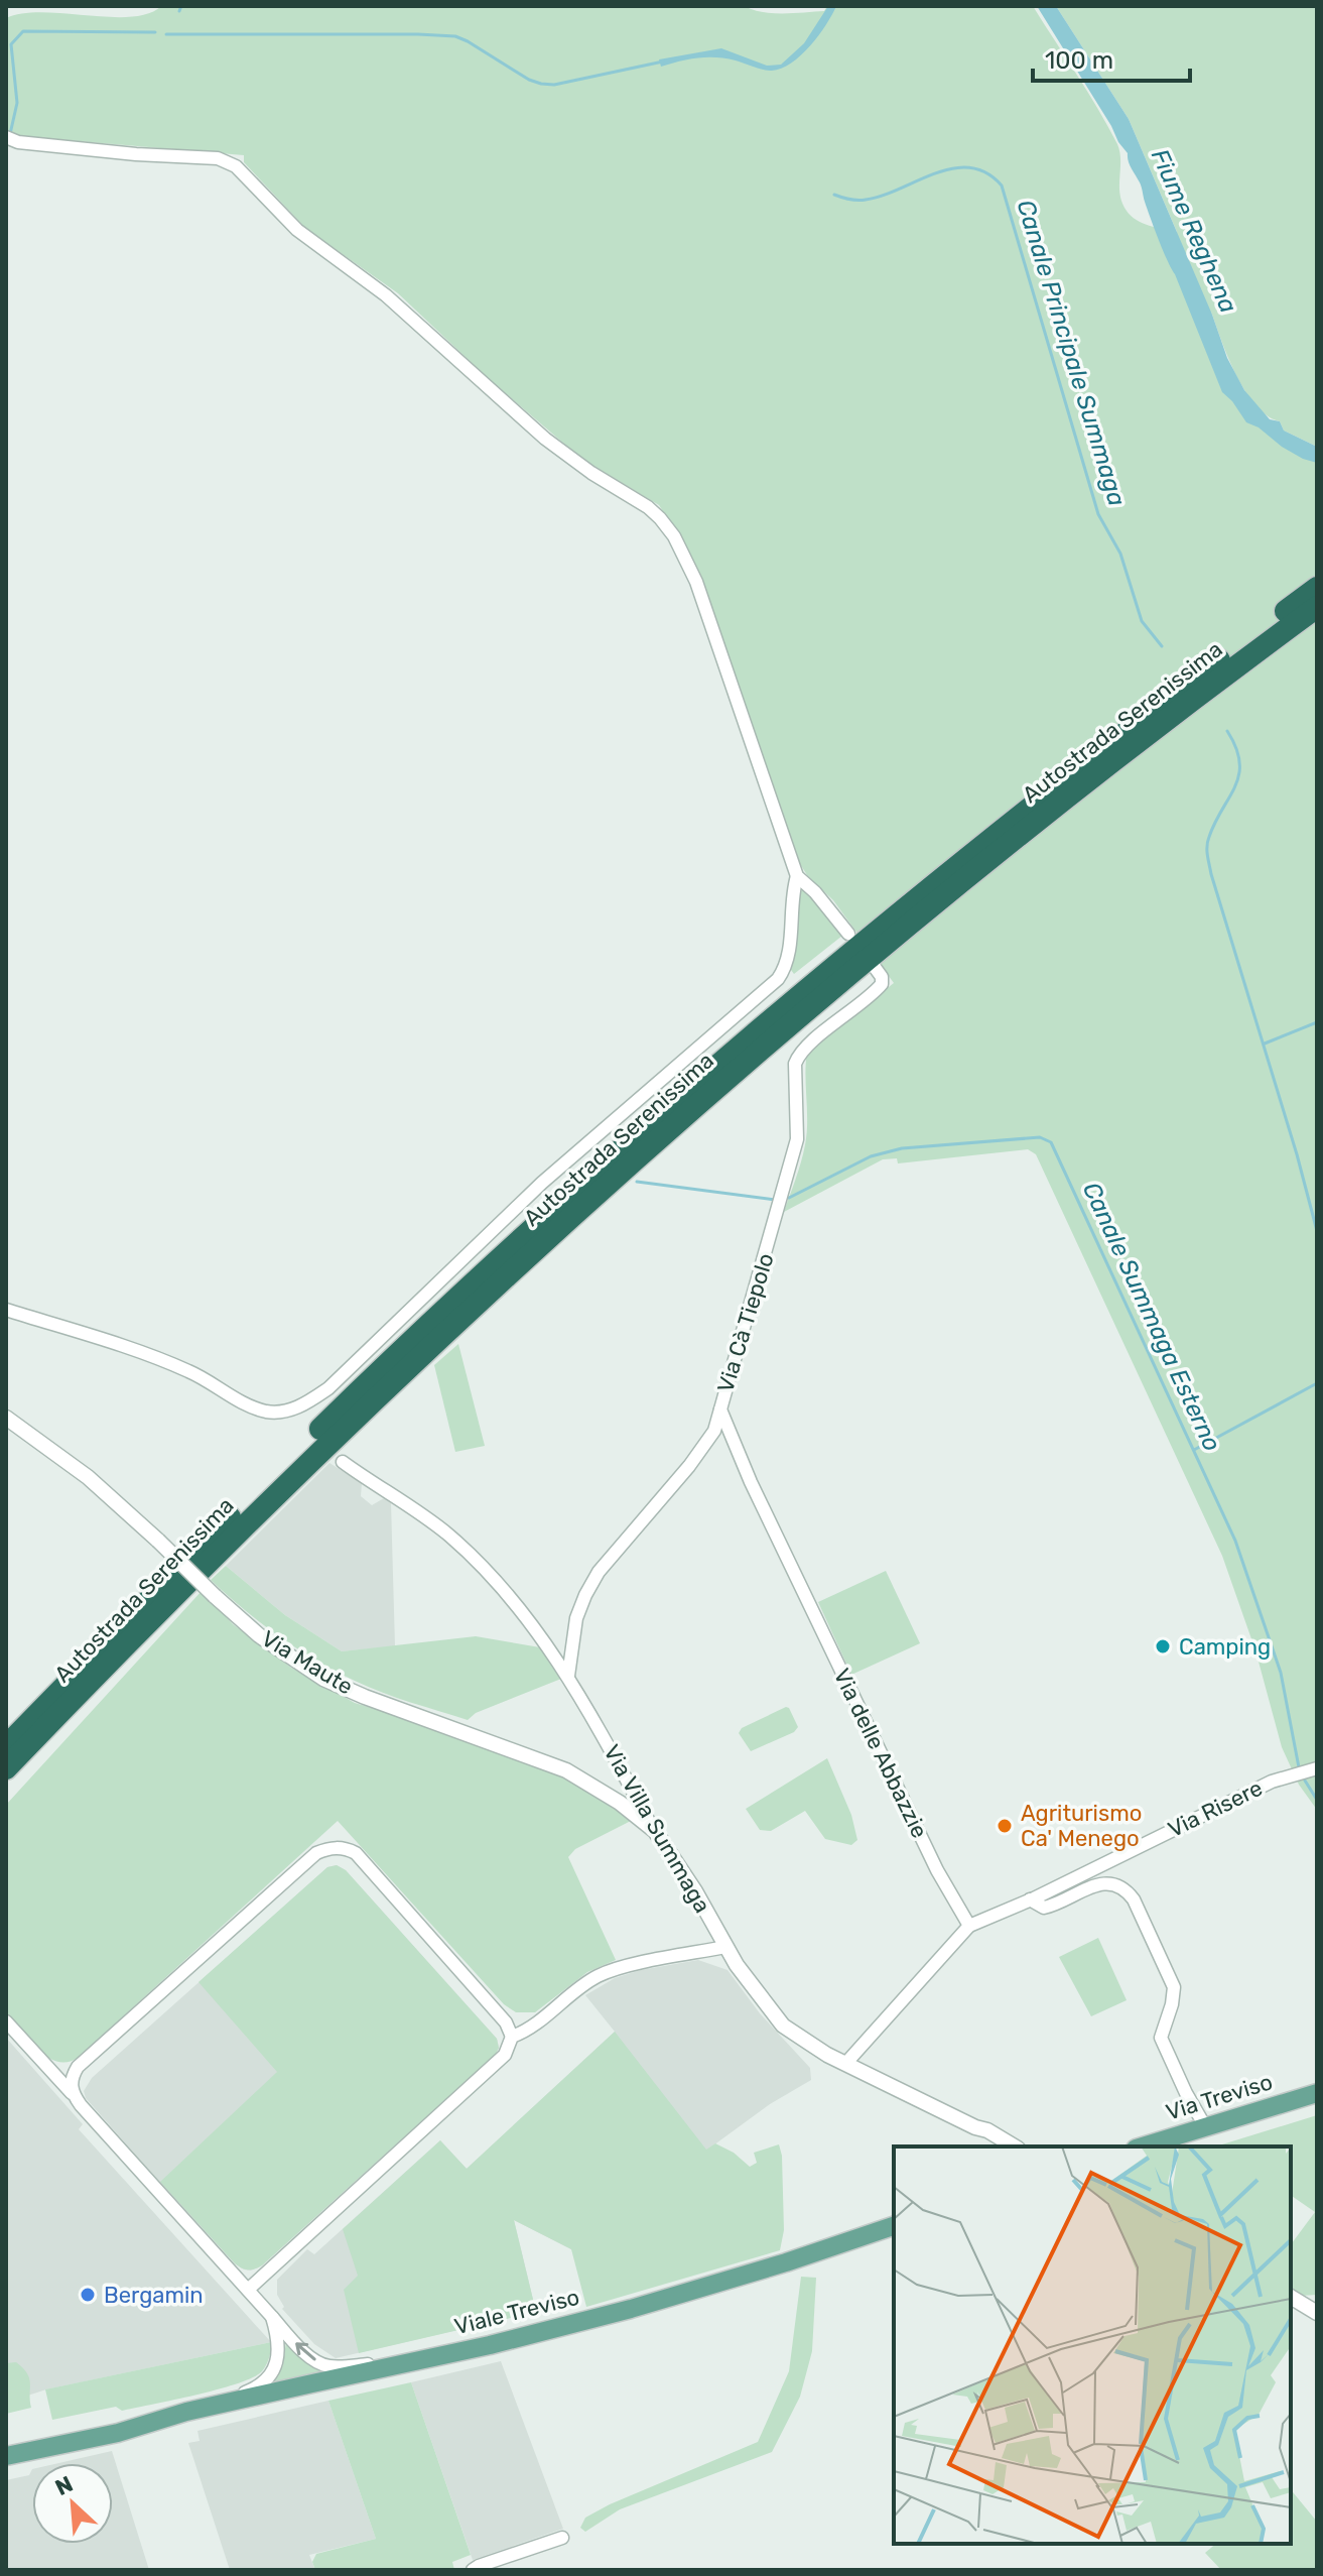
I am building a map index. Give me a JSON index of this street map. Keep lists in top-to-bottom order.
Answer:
{
  "streets": {
    "highway": ["Autostrada Serenissima"],
    "main road": ["Via Treviso", "Viale Treviso"],
    "street": [
      "Via Cà Tiepolo",
      "Via Maute",
      "Via delle Abbazzie",
      "Via Risere",
      "Via Villa Summaga"
    ]
  },
  "crossings": [
    ["Via Cà Tiepolo", "Via delle Abbazzie"],
    ["Via Cà Tiepolo", "Via Villa Summaga"],
    ["Via Maute", "Via Villa Summaga"],
    ["Via delle Abbazzie", "Via Risere"],
    ["Via Risere", "Via Treviso"]
  ],
  "water": ["Fiume Reghena", "Canale Principale Summaga", "Canale Summaga Esterno"],
  "places": ["Camping", "Agriturismo Ca' Menego", "Bergamin"],
  "scale_bar": "100 m",
  "north": "top left"
}
